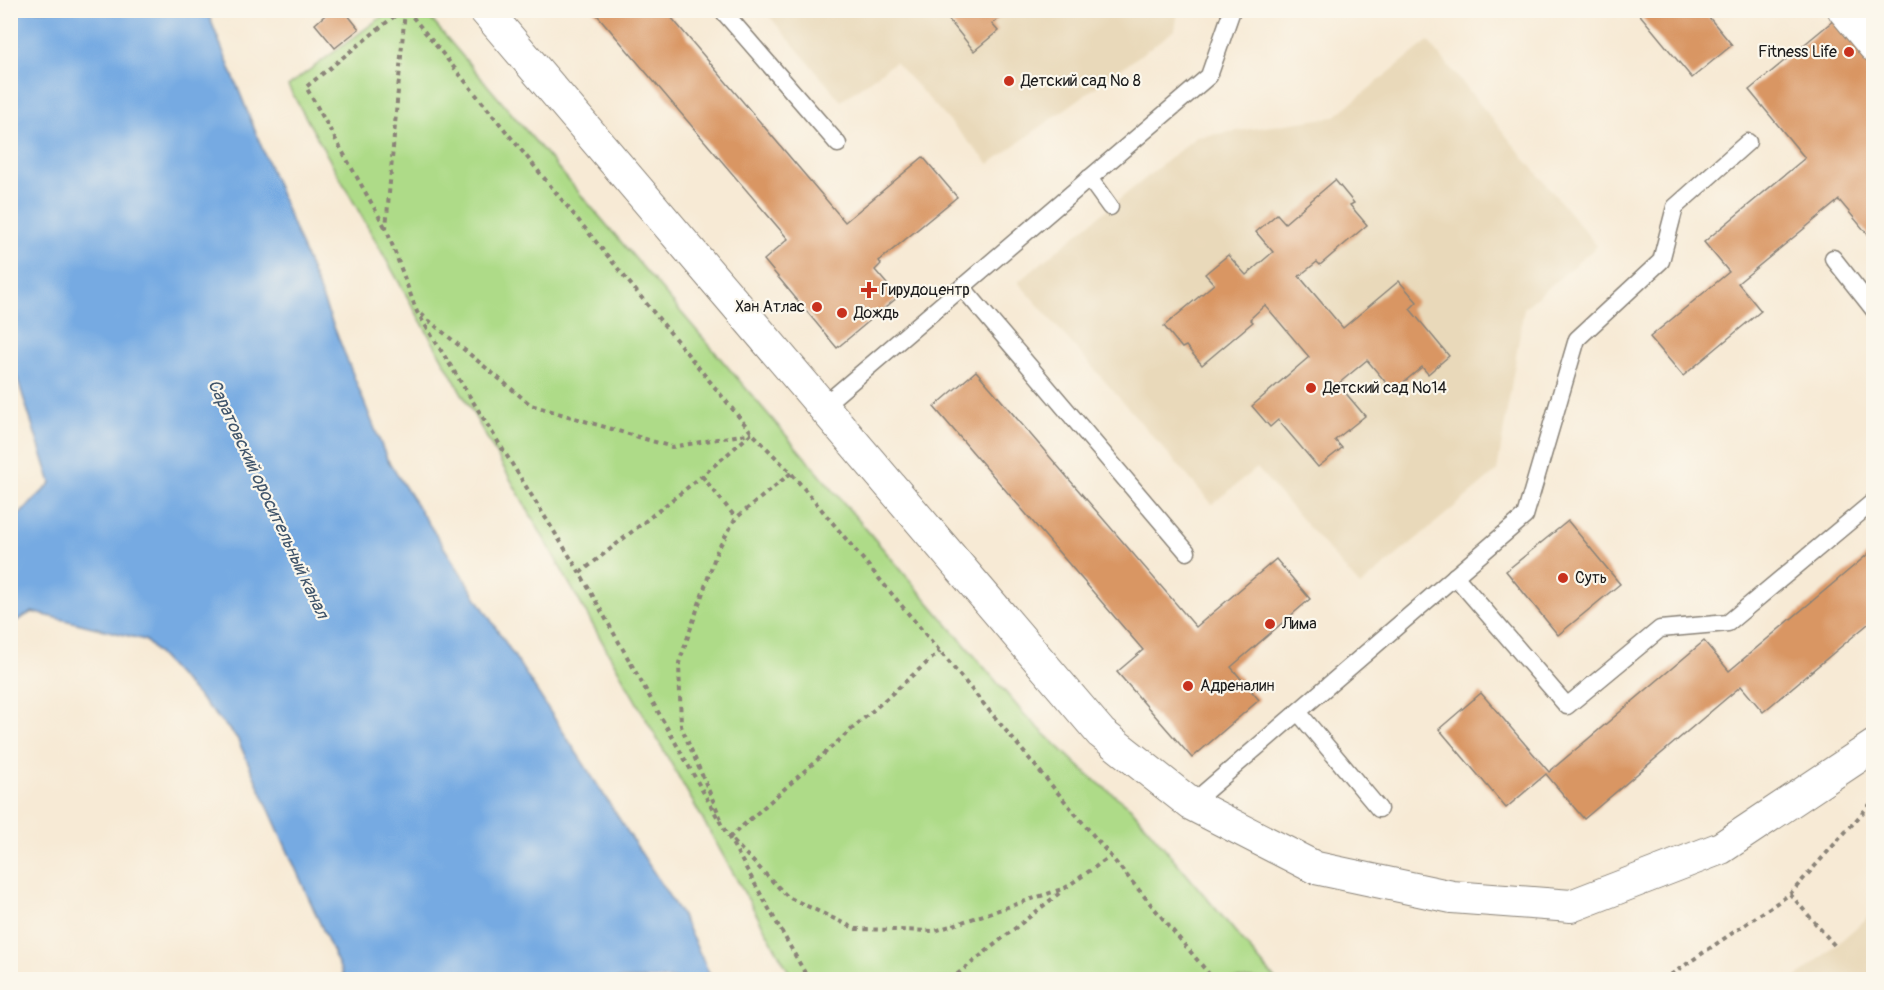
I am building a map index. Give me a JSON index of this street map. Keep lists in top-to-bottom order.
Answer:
{
  "water": ["Саратовский оросительный канал"],
  "places": {
    "other": [
      "Fitness Life",
      "Детский сад № 8",
      "Хан Атлас",
      "Дождь",
      "Детский сад №14",
      "Суть",
      "Лима",
      "Адреналин"
    ],
    "health": ["Гирудоцентр"]
  }
}
